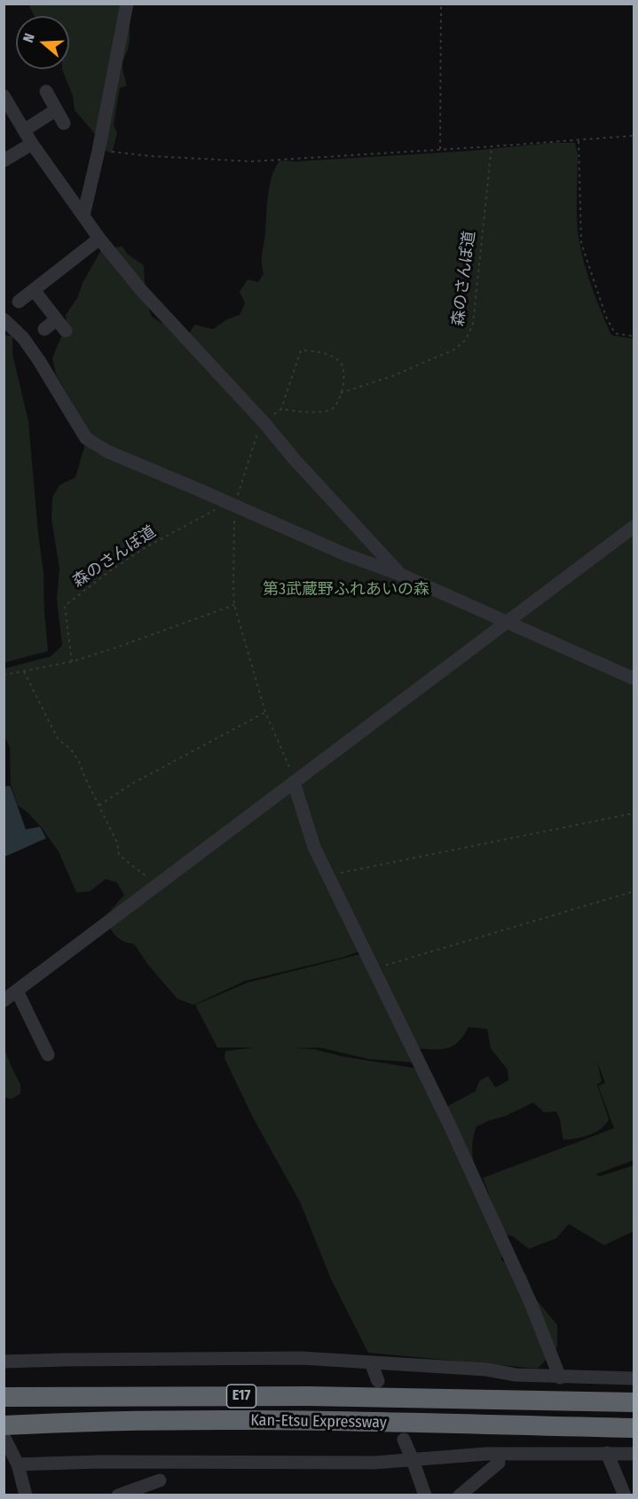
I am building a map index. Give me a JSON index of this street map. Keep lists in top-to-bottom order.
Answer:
{
  "streets": {
    "highway": ["E17", "Kan-Etsu Expressway"],
    "path": ["森のさんぽ道"]
  },
  "parks": ["第3武蔵野ふれあいの森"],
  "north": "left"
}
